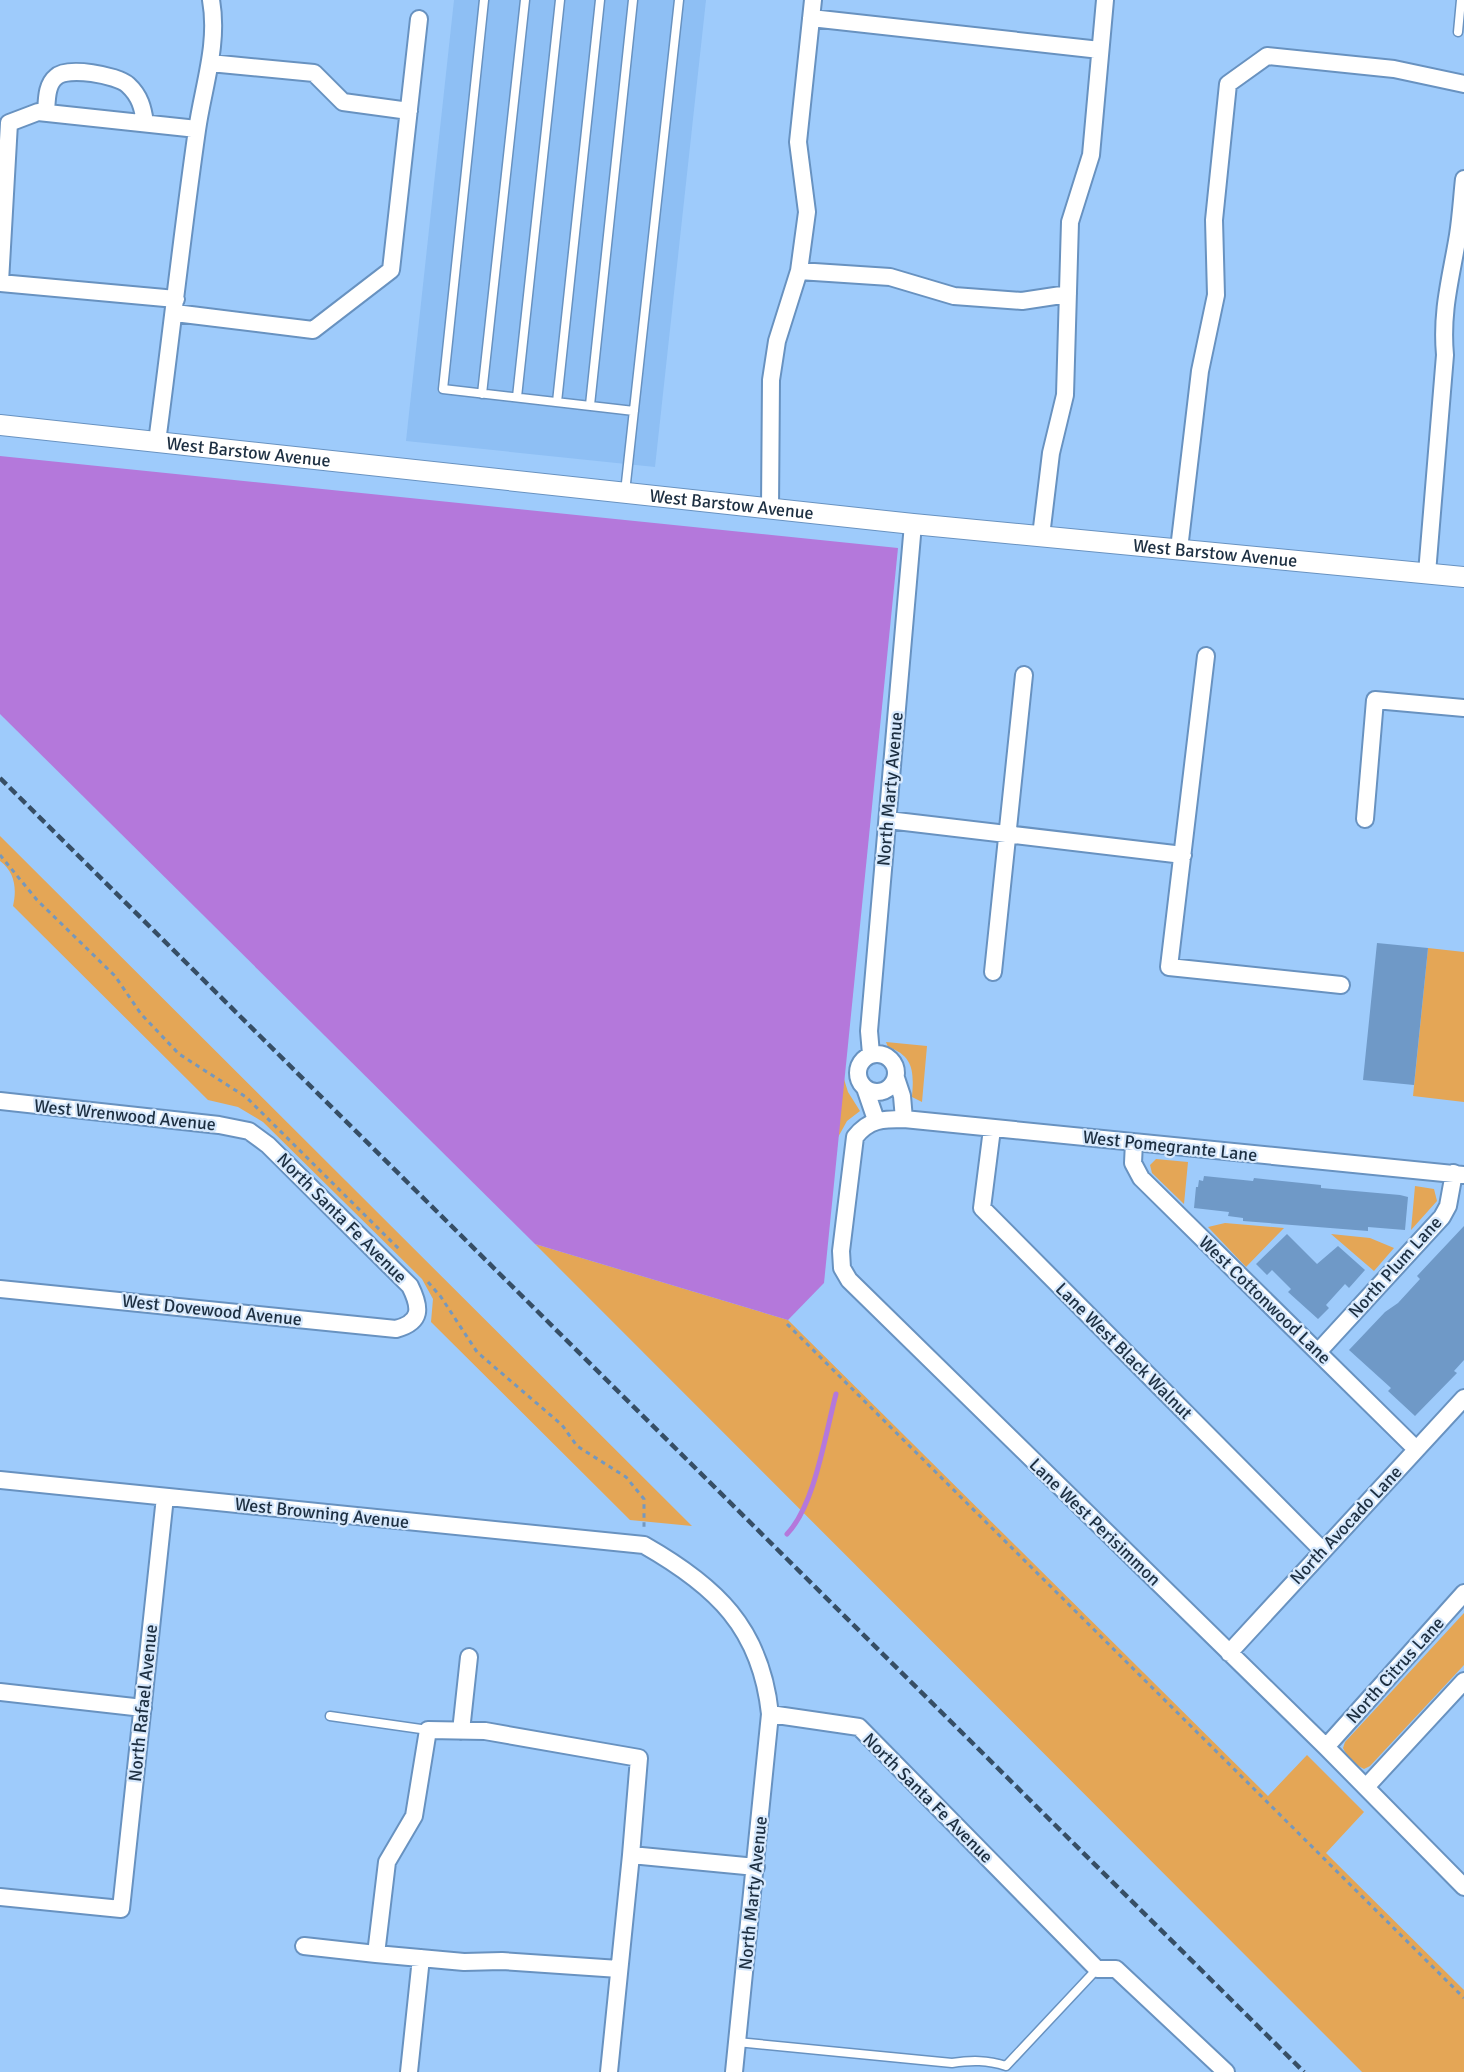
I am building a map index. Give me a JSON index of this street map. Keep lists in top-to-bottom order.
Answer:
{
  "streets": {
    "street": [
      "West Barstow Avenue",
      "North Marty Avenue",
      "West Wrenwood Avenue",
      "West Pomegrante Lane",
      "North Santa Fe Avenue",
      "North Plum Lane",
      "West Cottonwood Lane",
      "West Dovewood Avenue",
      "Lane West Black Walnut",
      "West Browning Avenue",
      "Lane West Perisimmon",
      "North Avocado Lane",
      "North Citrus Lane",
      "North Rafael Avenue"
    ]
  },
  "crossings": [
    ["West Barstow Avenue", "North Marty Avenue"],
    ["North Marty Avenue", "North Santa Fe Avenue"],
    ["North Marty Avenue", "West Browning Avenue"],
    ["West Wrenwood Avenue", "North Santa Fe Avenue"],
    ["West Pomegrante Lane", "North Plum Lane"],
    ["West Pomegrante Lane", "West Cottonwood Lane"],
    ["West Pomegrante Lane", "Lane West Black Walnut"],
    ["West Pomegrante Lane", "Lane West Perisimmon"],
    ["North Santa Fe Avenue", "West Dovewood Avenue"],
    ["North Santa Fe Avenue", "West Browning Avenue"],
    ["North Plum Lane", "West Cottonwood Lane"],
    ["West Cottonwood Lane", "North Avocado Lane"],
    ["Lane West Black Walnut", "North Avocado Lane"],
    ["West Browning Avenue", "North Rafael Avenue"],
    ["Lane West Perisimmon", "North Avocado Lane"],
    ["Lane West Perisimmon", "North Citrus Lane"]
  ]
}
